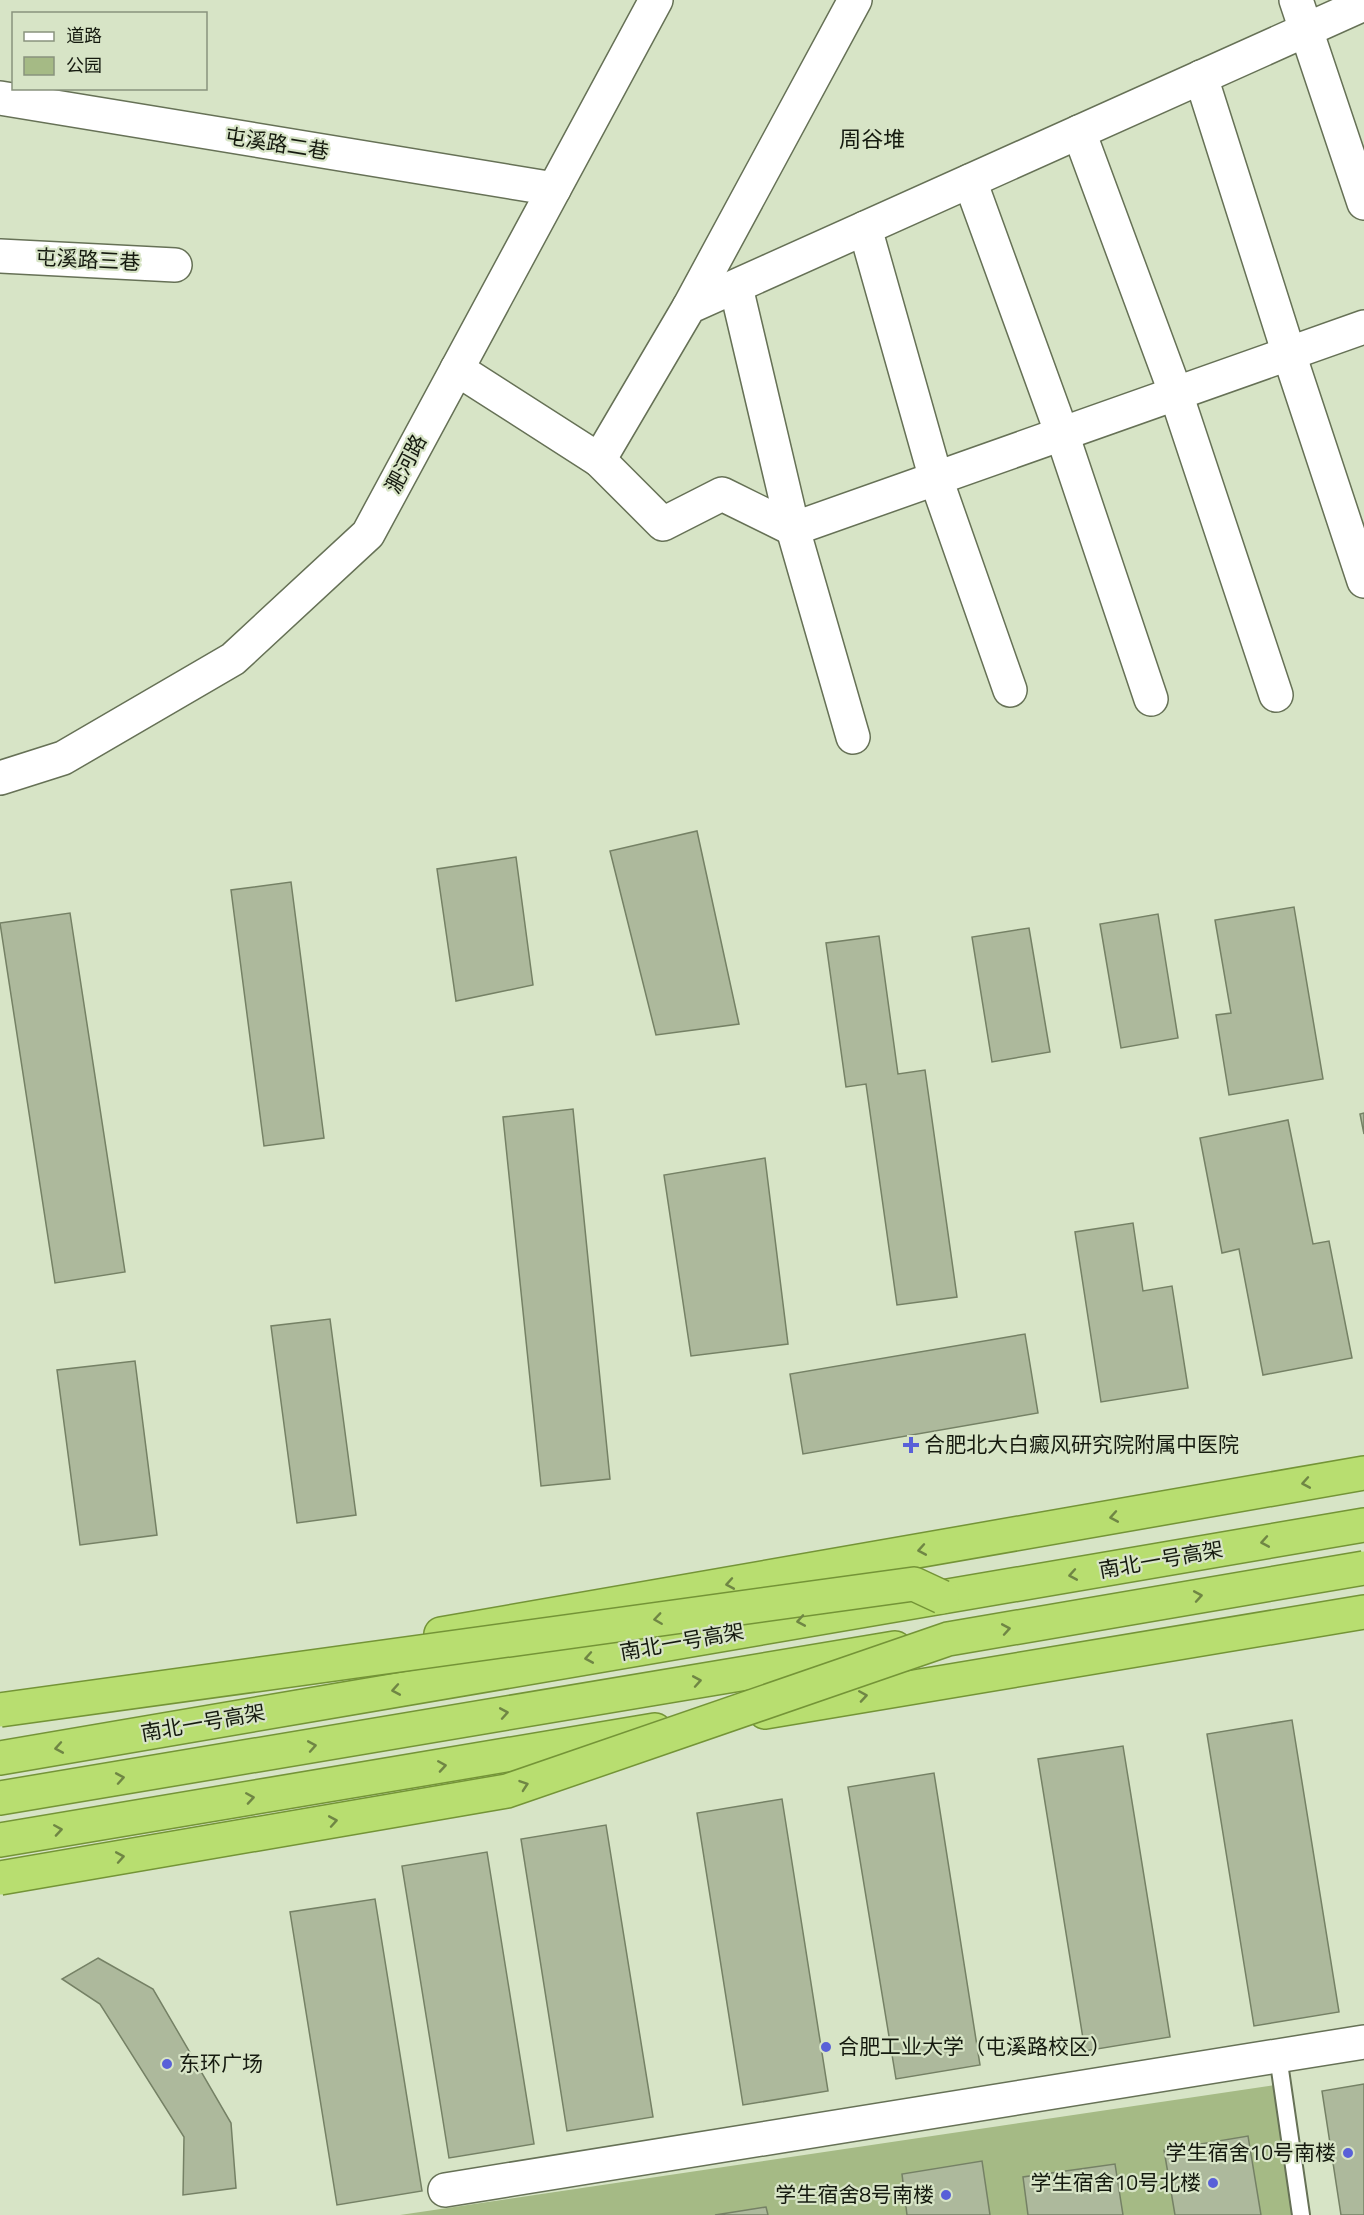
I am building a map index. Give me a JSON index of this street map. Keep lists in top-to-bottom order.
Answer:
{
  "streets": {
    "highway": ["南北一号高架"],
    "street": ["屯溪路二巷", "屯溪路三巷", "淝河路"]
  },
  "crossings": [
    ["屯溪路二巷", "淝河路"]
  ],
  "districts": ["周谷堆"],
  "places": {
    "health": ["合肥北大白癜风研究院附属中医院"],
    "other": [
      "合肥工业大学（屯溪路校区）",
      "东环广场",
      "学生宿舍10号南楼",
      "学生宿舍10号北楼",
      "学生宿舍8号南楼"
    ]
  },
  "legend": ["道路", "公园"]
}
